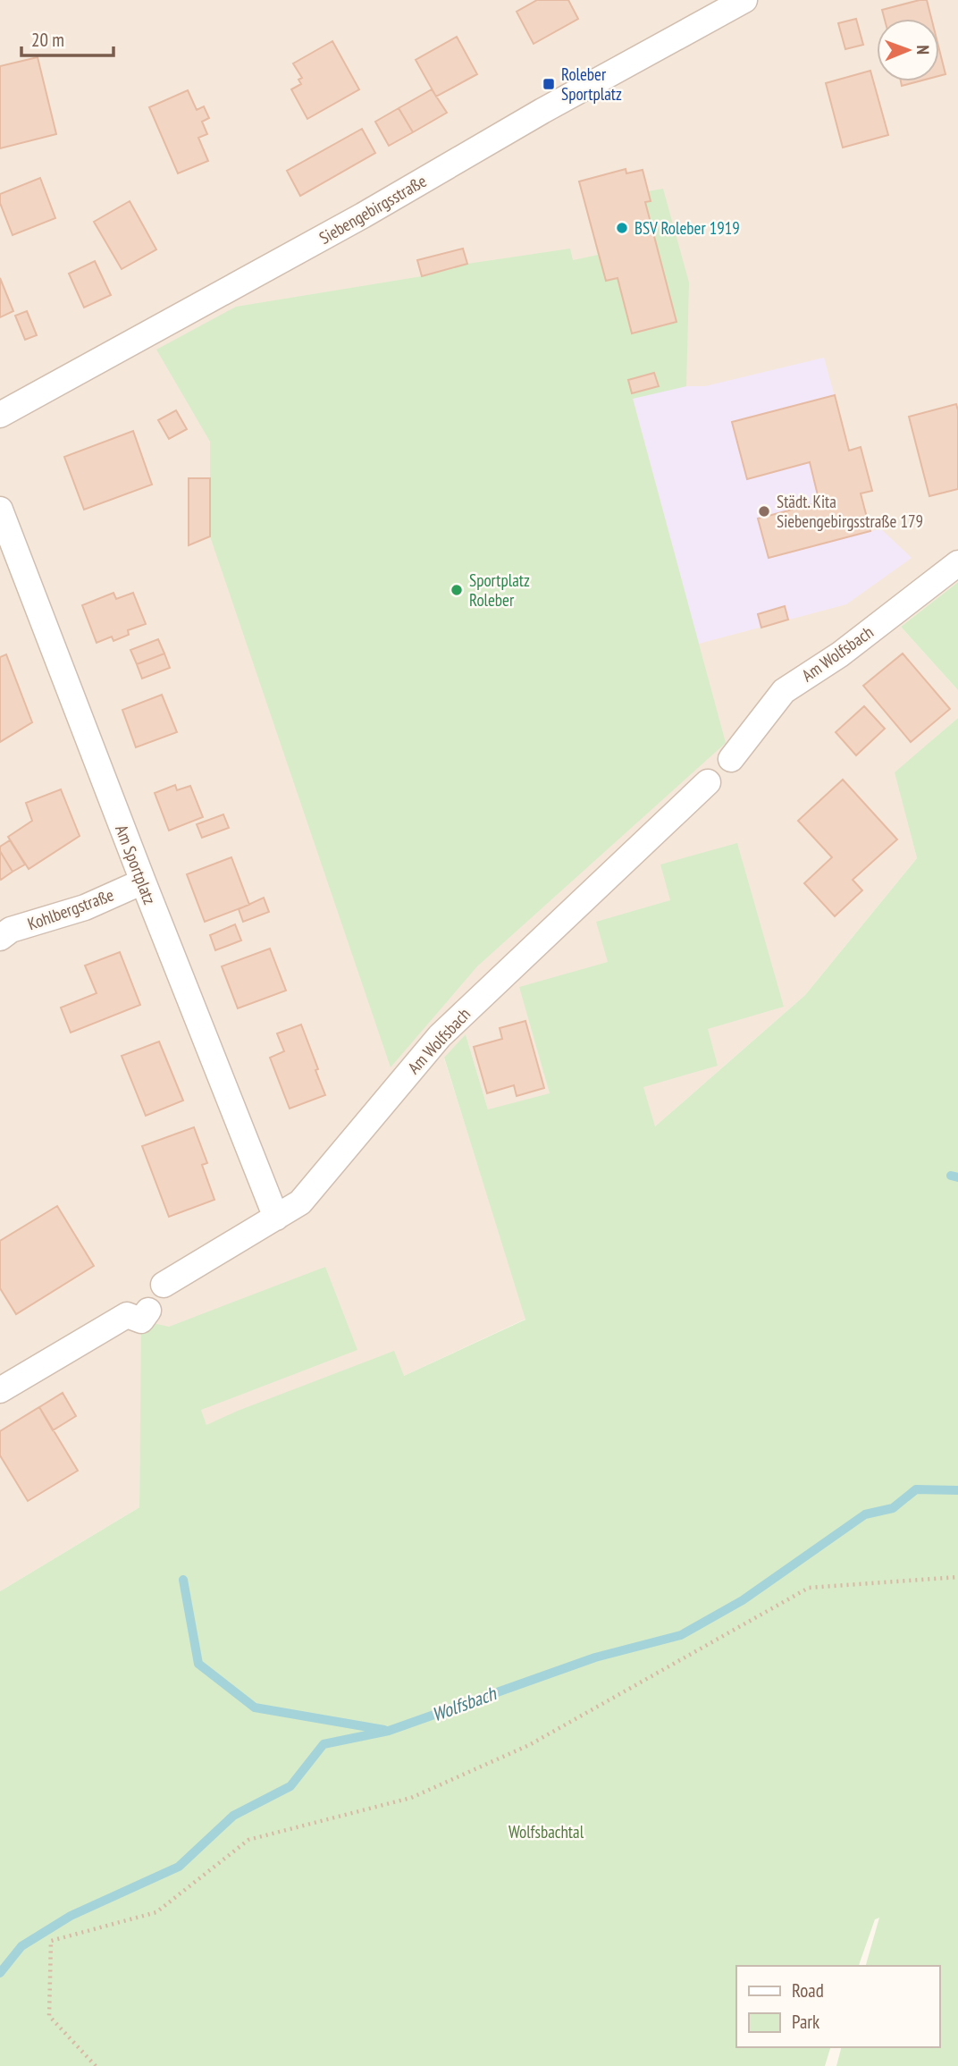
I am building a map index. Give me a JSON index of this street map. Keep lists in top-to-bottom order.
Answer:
{
  "streets": {
    "street": [
      "Siebengebirgsstraße",
      "Am Wolfsbach",
      "Am Sportplatz",
      "Kohlbergstraße"
    ]
  },
  "crossings": [
    ["Am Wolfsbach", "Am Sportplatz"],
    ["Am Sportplatz", "Kohlbergstraße"]
  ],
  "water": ["Wolfsbach"],
  "parks": ["Wolfsbachtal"],
  "places": {
    "transit": ["Roleber Sportplatz"],
    "other": ["BSV Roleber 1919", "Städt. Kita Siebengebirgsstraße 179", "Sportplatz Roleber"]
  },
  "legend": ["Road", "Park"],
  "scale_bar": "20 m",
  "north": "right"
}
